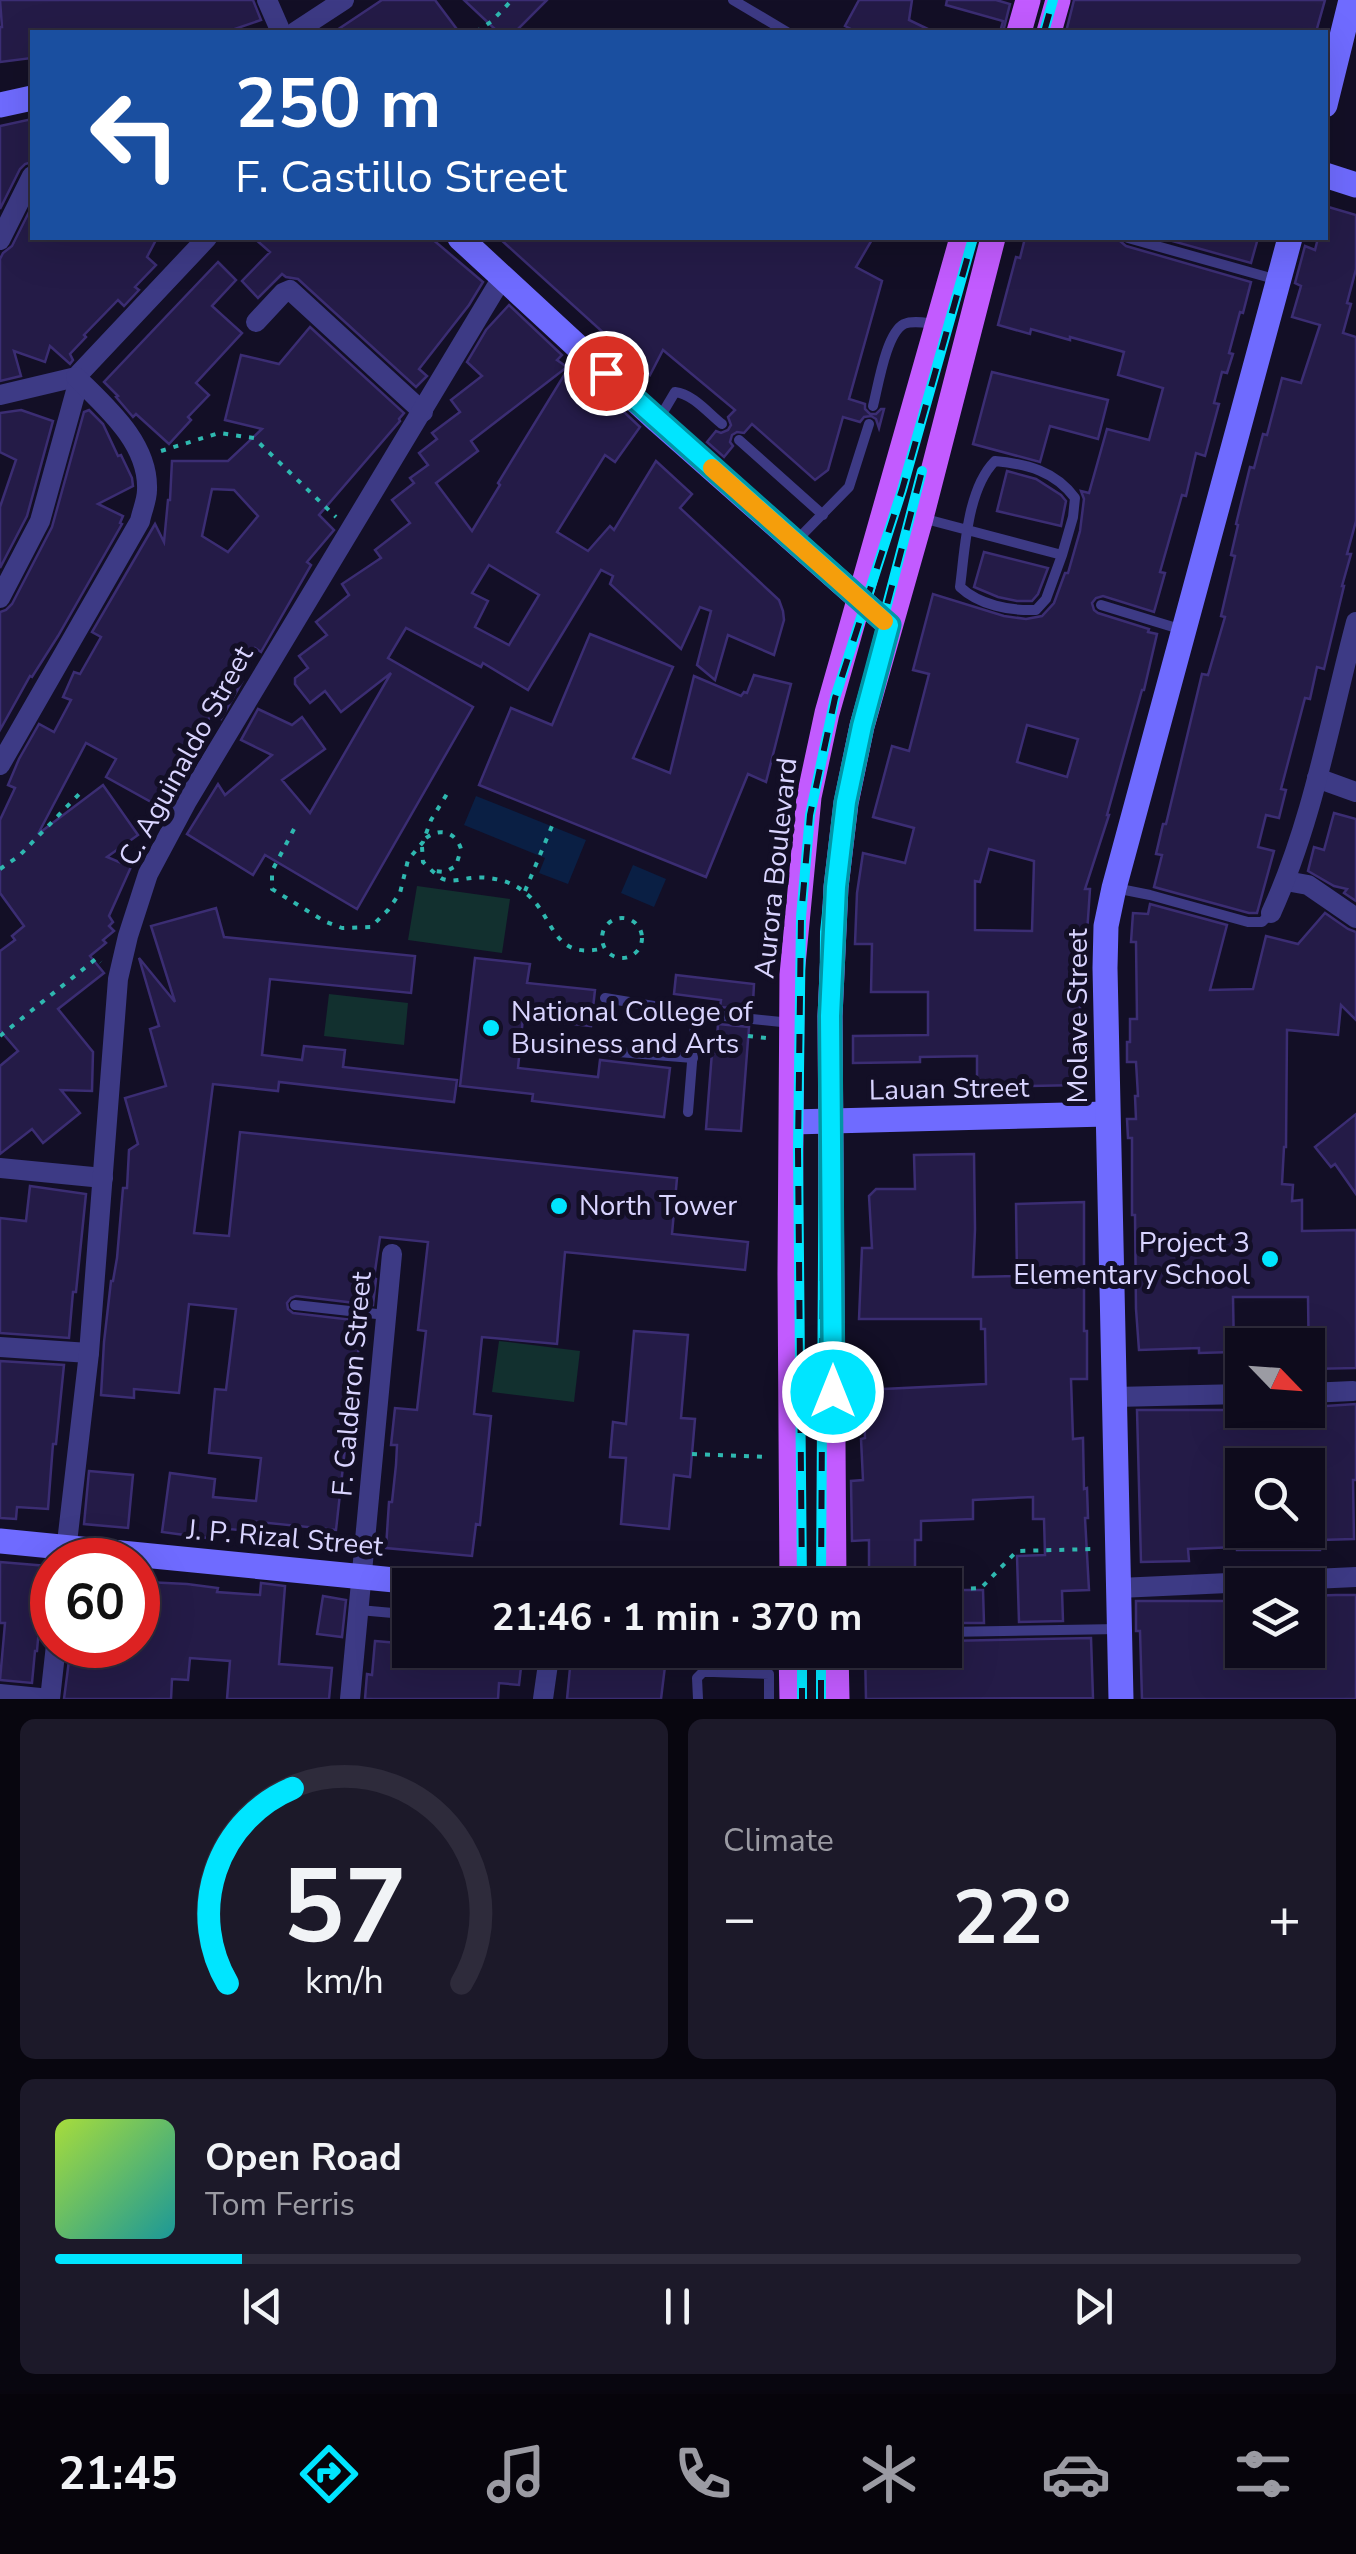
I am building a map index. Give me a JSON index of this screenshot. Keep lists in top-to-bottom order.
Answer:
{
  "streets": {
    "main road": ["Aurora Boulevard"],
    "street": [
      "C. Aguinaldo Street",
      "Molave Street",
      "Lauan Street",
      "F. Calderon Street",
      "J. P. Rizal Street"
    ]
  },
  "crossings": [
    ["Aurora Boulevard", "Lauan Street"],
    ["Molave Street", "Lauan Street"],
    ["F. Calderon Street", "J. P. Rizal Street"]
  ],
  "places": ["National College of Business and Arts", "North Tower", "Project 3 Elementary School"],
  "north": "bottom right",
  "page": {
    "turn": ["250 m", "F. Castillo Street"],
    "limit": "60",
    "trip": "21:46 · 1 min · 370 m",
    "tile": "Climate",
    "heat": ["−", "22°", "+"],
    "song": ["Open Road", "Tom Ferris"],
    "tabs": "21:45",
    "gauge": ["57", "km/h"]
  }
}
